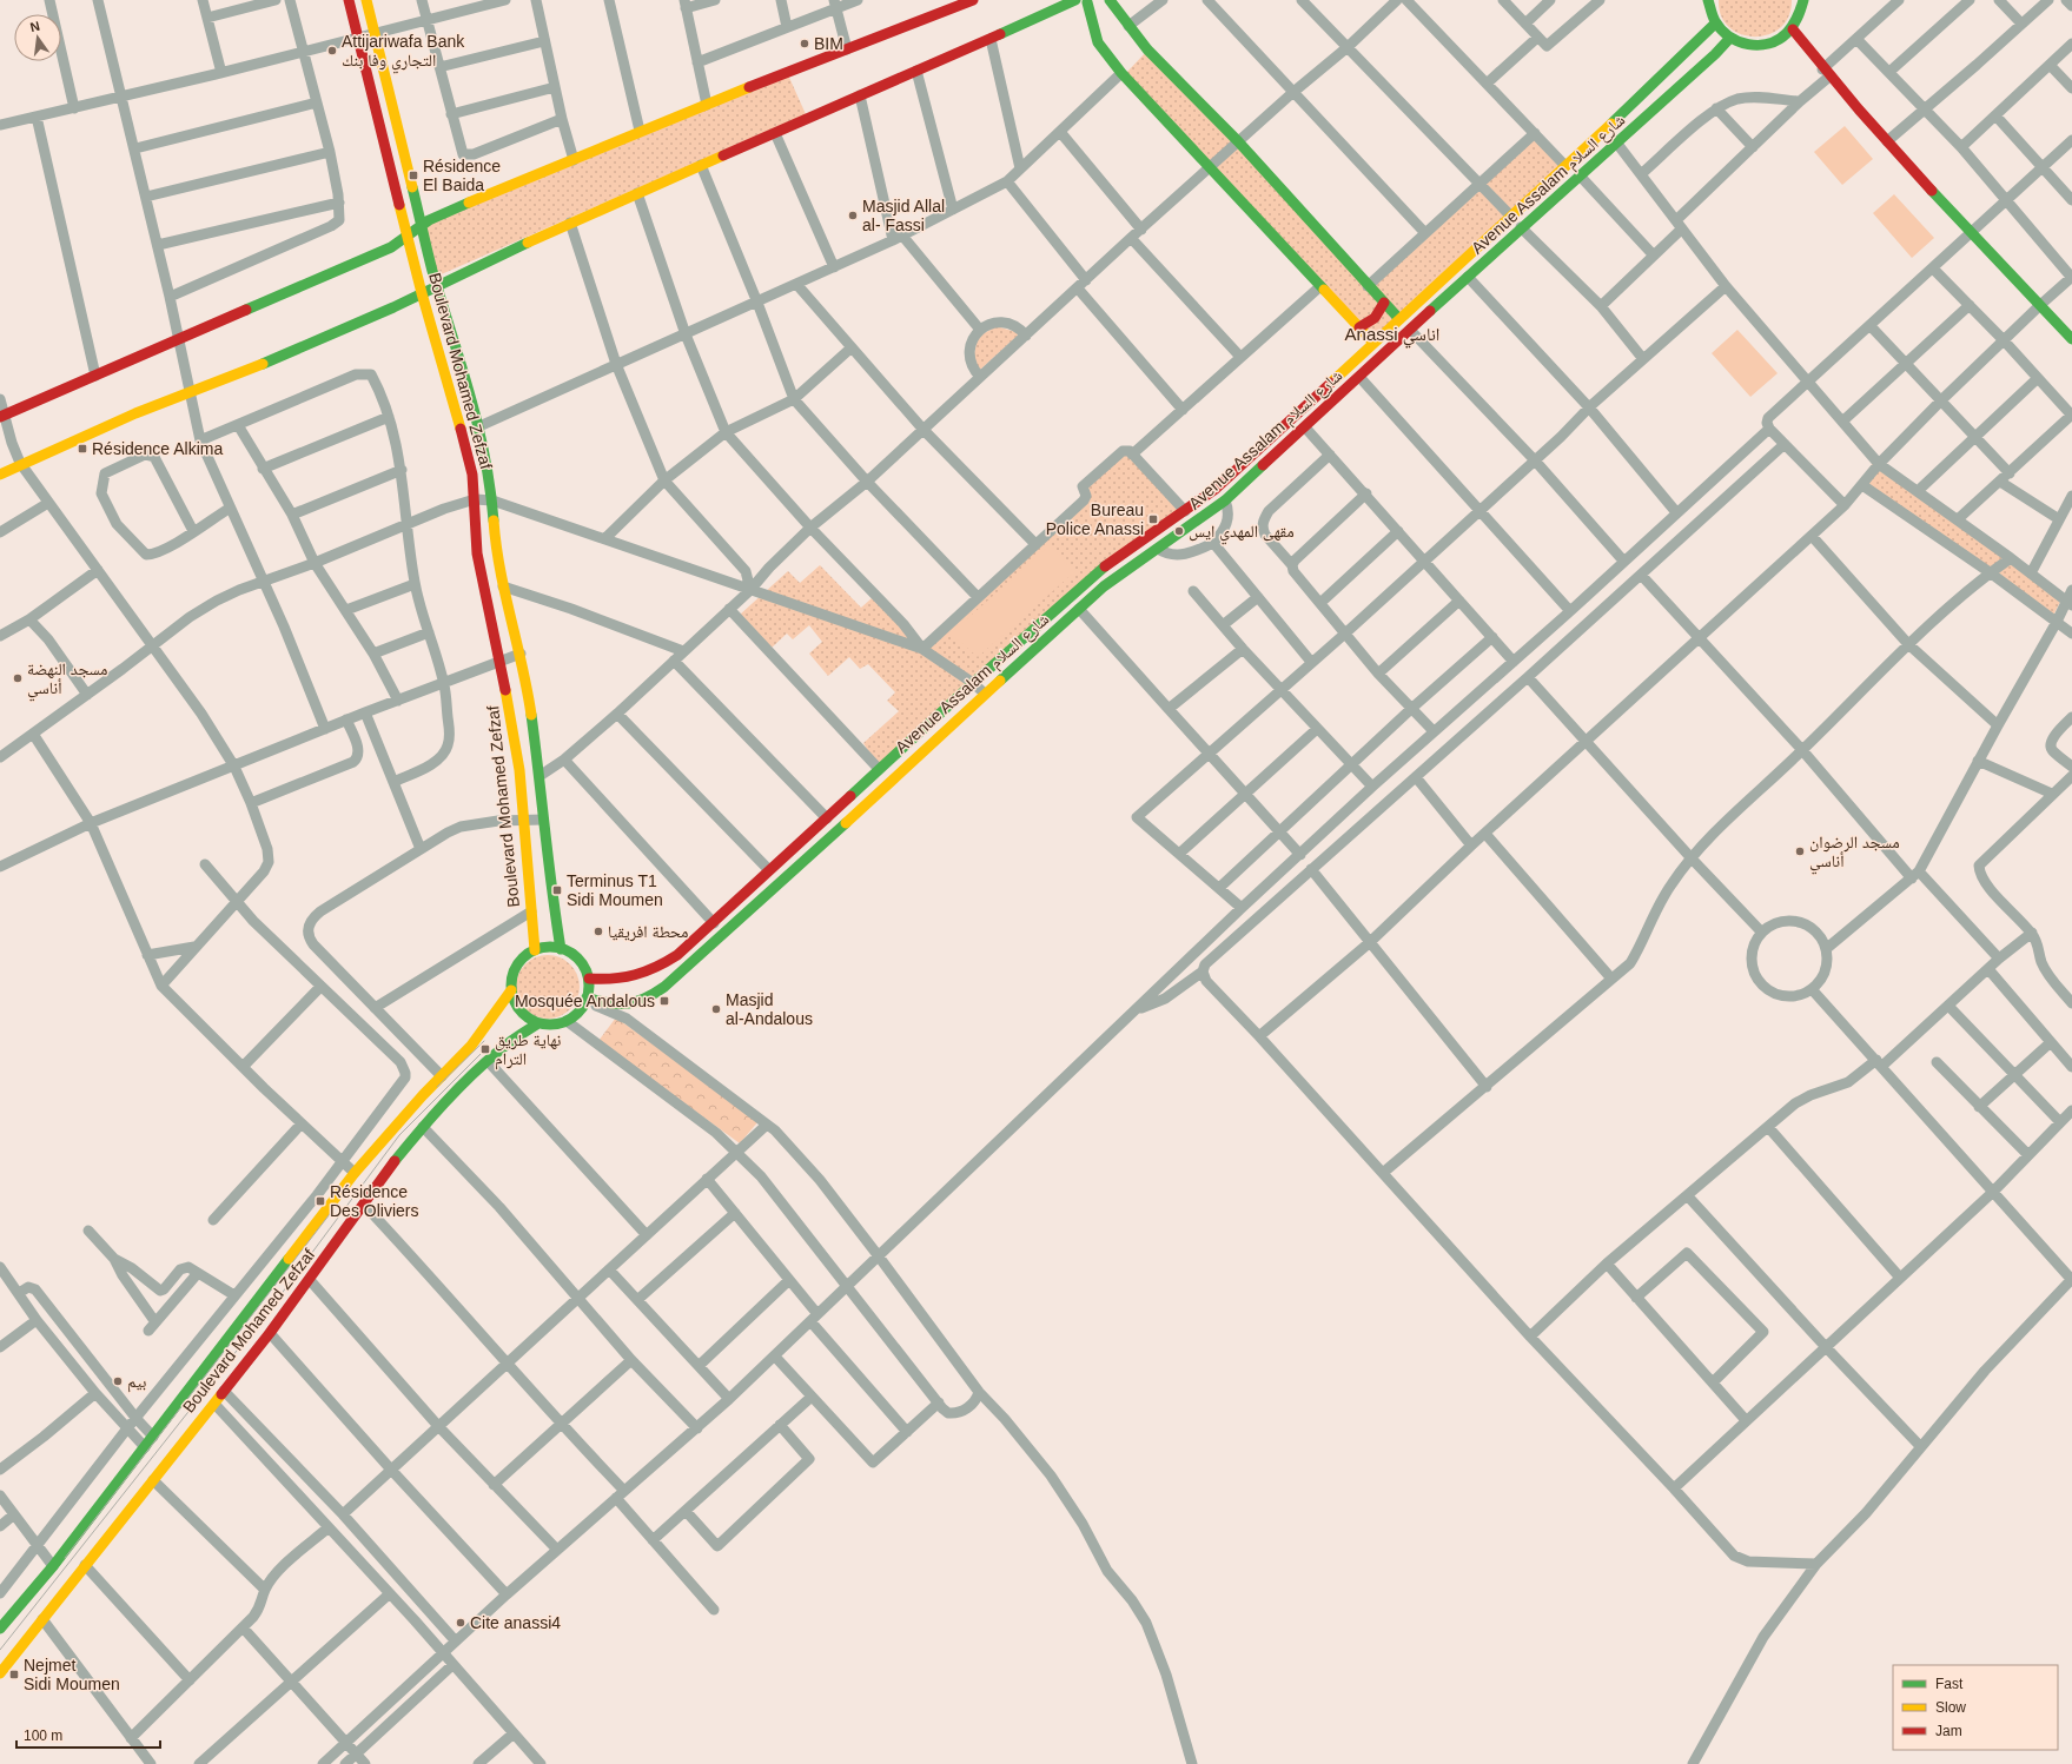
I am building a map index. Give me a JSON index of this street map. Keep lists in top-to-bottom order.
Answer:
{
  "streets": {
    "street": ["Avenue Assalam شارع السلام", "Boulevard Mohamed Zefzaf"]
  },
  "crossings": [
    ["Avenue Assalam شارع السلام", "Boulevard Mohamed Zefzaf"]
  ],
  "districts": ["Anassi اناسي"],
  "places": {
    "other": [
      "BIM",
      "Attijariwafa Bank التجاري وفا بنك",
      "Masjid Allal al- Fassi",
      "مقهى المهدي ايس",
      "مسجد النهضة أناسي",
      "مسجد الرضوان أناسي",
      "محطة افريقيا",
      "Masjid al-Andalous",
      "بيم",
      "Cite anassi4"
    ],
    "transit": [
      "Résidence El Baida",
      "Résidence Alkima",
      "Bureau Police Anassi",
      "Terminus T1 Sidi Moumen",
      "Mosquée Andalous",
      "نهاية طريق الترام",
      "Résidence Des Oliviers",
      "Nejmet Sidi Moumen"
    ]
  },
  "legend": ["Fast", "Slow", "Jam"],
  "scale_bar": "100 m",
  "north": "top"
}
